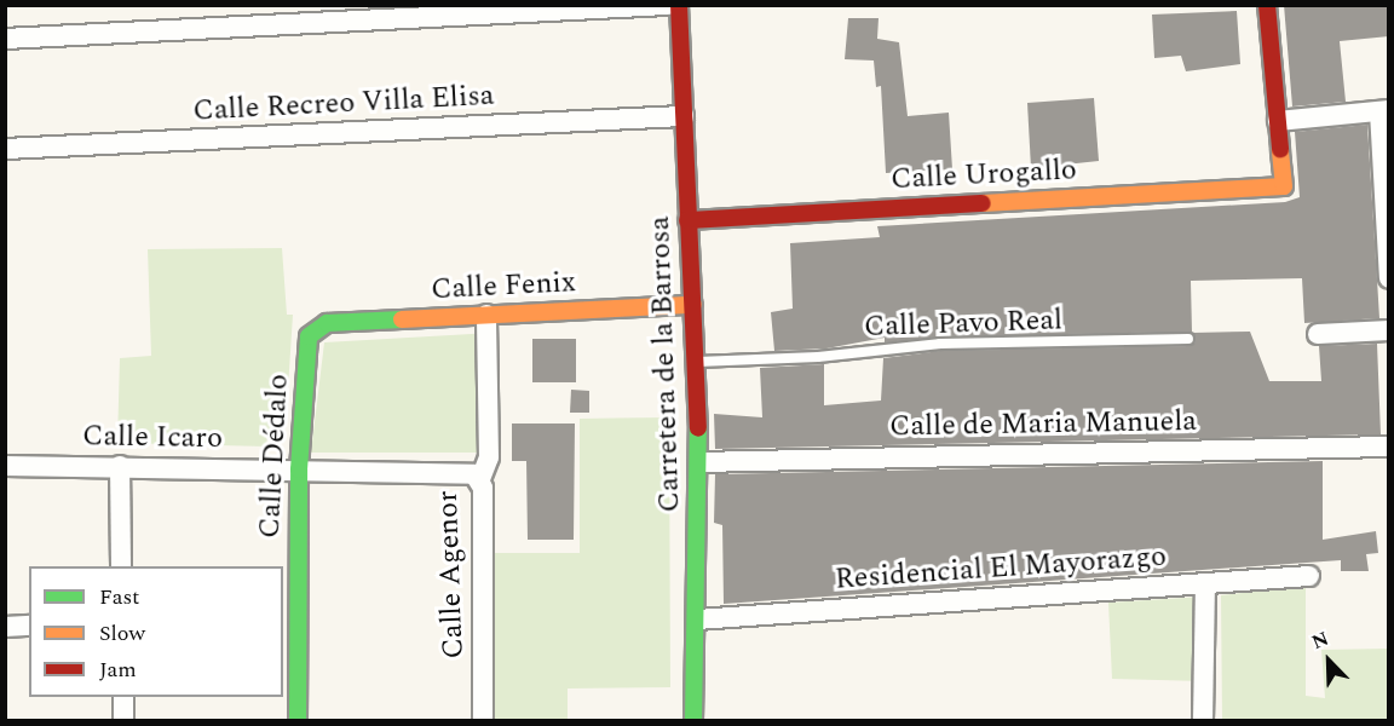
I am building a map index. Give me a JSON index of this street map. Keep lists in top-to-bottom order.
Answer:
{
  "streets": {
    "street": [
      "Calle Recreo Villa Elisa",
      "Calle Urogallo",
      "Calle Fenix",
      "Carretera de la Barrosa",
      "Calle de Maria Manuela",
      "Calle Icaro",
      "Calle Dédalo",
      "Residencial El Mayorazgo",
      "Calle Agenor"
    ],
    "lane": ["Calle Pavo Real"]
  },
  "crossings": [
    ["Calle Recreo Villa Elisa", "Carretera de la Barrosa"],
    ["Calle Urogallo", "Carretera de la Barrosa"],
    ["Calle Fenix", "Carretera de la Barrosa"],
    ["Calle Fenix", "Calle Dédalo"],
    ["Calle Pavo Real", "Carretera de la Barrosa"],
    ["Carretera de la Barrosa", "Calle de Maria Manuela"],
    ["Carretera de la Barrosa", "Residencial El Mayorazgo"],
    ["Calle Icaro", "Calle Dédalo"],
    ["Calle Icaro", "Calle Agenor"],
    ["Calle Dédalo", "Calle Agenor"]
  ],
  "legend": ["Fast", "Slow", "Jam"],
  "north": "top left"
}
